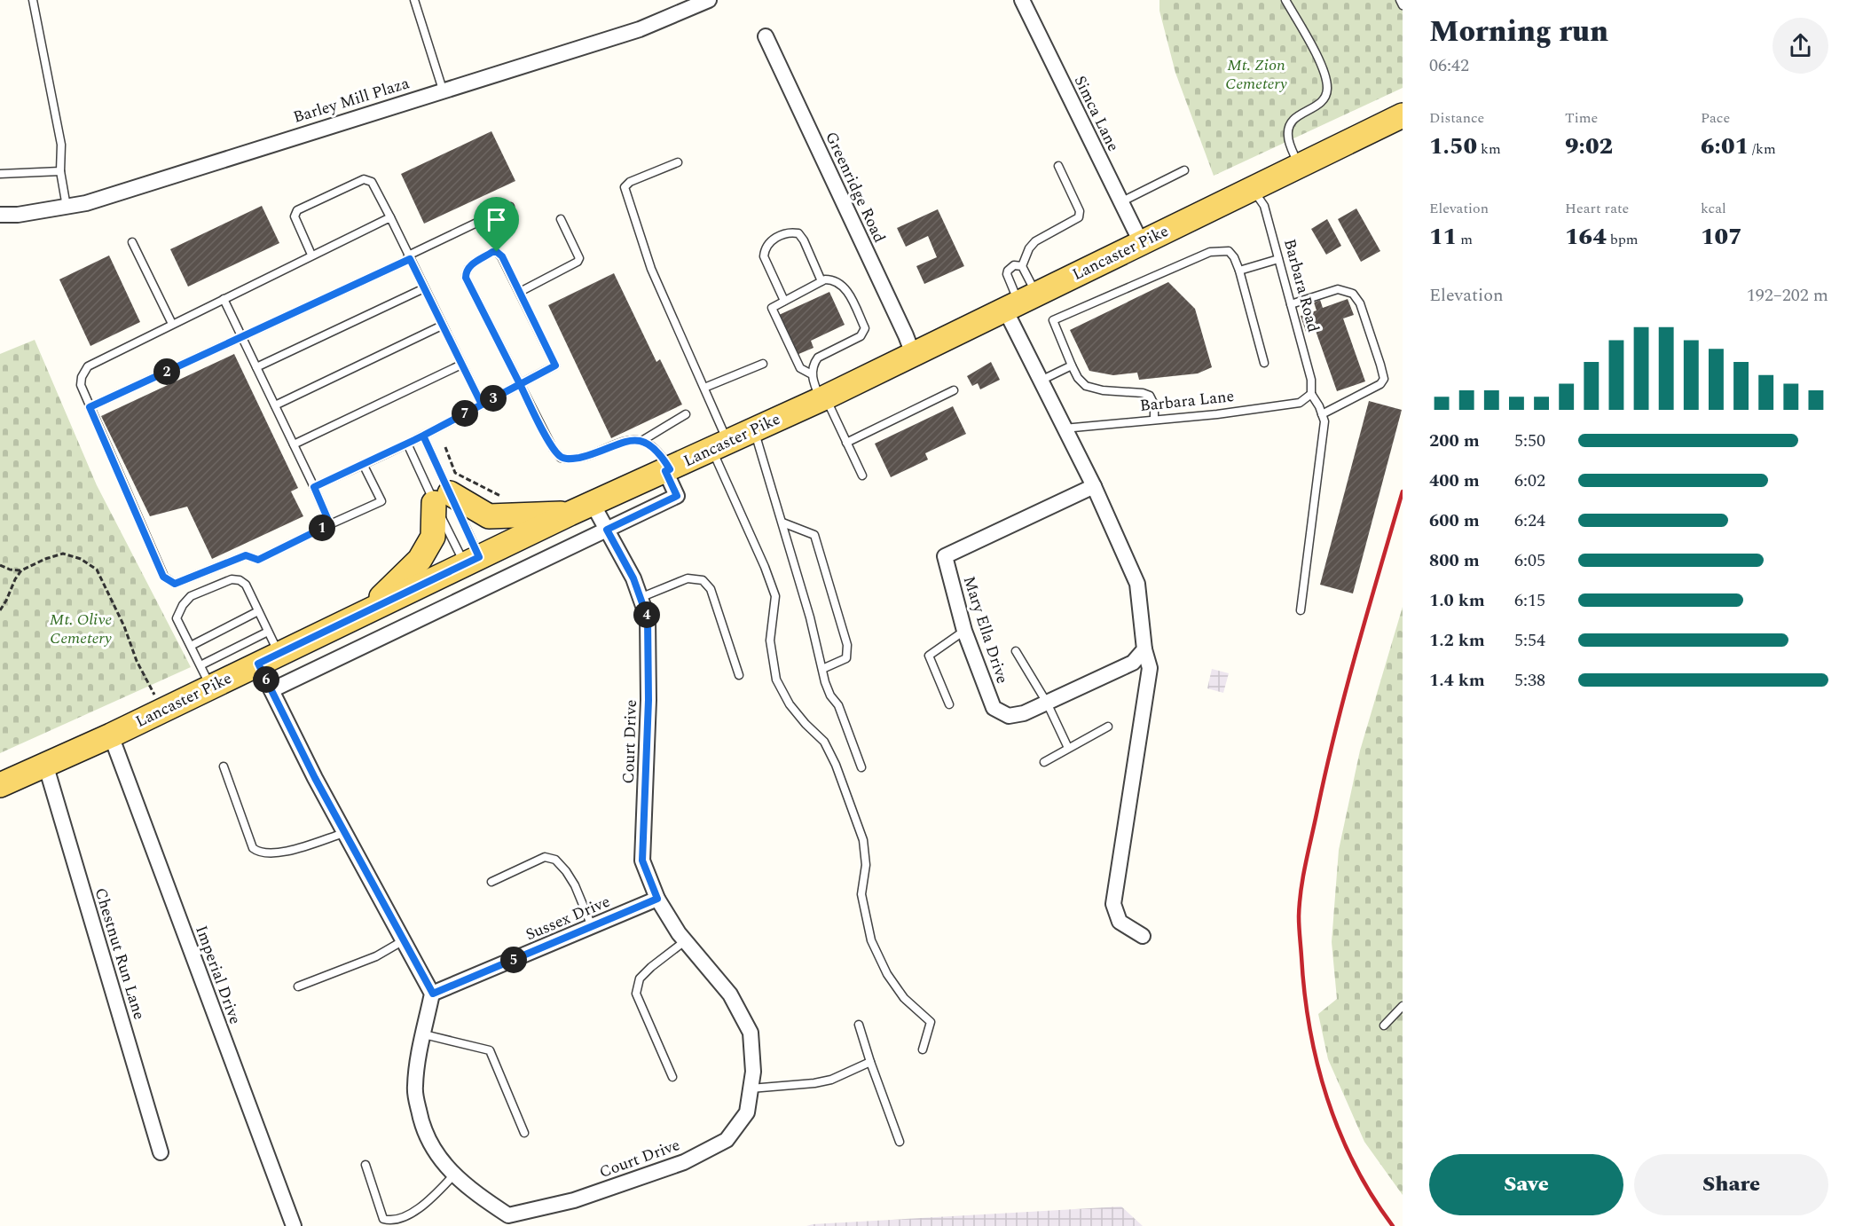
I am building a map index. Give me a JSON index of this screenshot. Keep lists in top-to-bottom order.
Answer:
{
  "streets": {
    "main road": ["Lancaster Pike"],
    "street": [
      "Barley Mill Plaza",
      "Simca Lane",
      "Greenridge Road",
      "Mary Ella Drive",
      "Court Drive",
      "Sussex Drive",
      "Chestnut Run Lane",
      "Imperial Drive"
    ],
    "lane": ["Barbara Road", "Barbara Lane"]
  },
  "crossings": [
    ["Simca Lane", "Lancaster Pike"],
    ["Greenridge Road", "Lancaster Pike"],
    ["Lancaster Pike", "Barbara Road"],
    ["Lancaster Pike", "Court Drive"],
    ["Lancaster Pike", "Chestnut Run Lane"],
    ["Lancaster Pike", "Imperial Drive"],
    ["Barbara Road", "Barbara Lane"],
    ["Court Drive", "Sussex Drive"]
  ],
  "parks": ["Mt. Zion Cemetery", "Mt. Olive Cemetery"],
  "page": {
    "heading": ["Morning run", "06:42"],
    "stats": [
      ["Distance", "1.50 km"],
      ["Time", "9:02"],
      ["Pace", "6:01 /km"],
      ["Elevation", "11 m"],
      ["Heart rate", "164 bpm"],
      ["kcal", "107"]
    ],
    "chart": ["Elevation", "192–202 m"],
    "pins": [
      "2",
      "3",
      "7",
      "1",
      "4",
      "6",
      "5"
    ],
    "list": [
      {
        "name": "200 m",
        "note": "5:50"
      },
      {
        "name": "400 m",
        "note": "6:02"
      },
      {
        "name": "600 m",
        "note": "6:24"
      },
      {
        "name": "800 m",
        "note": "6:05"
      },
      {
        "name": "1.0 km",
        "note": "6:15"
      },
      {
        "name": "1.2 km",
        "note": "5:54"
      },
      {
        "name": "1.4 km",
        "note": "5:38"
      }
    ],
    "buttons": ["Save", "Share"]
  }
}
